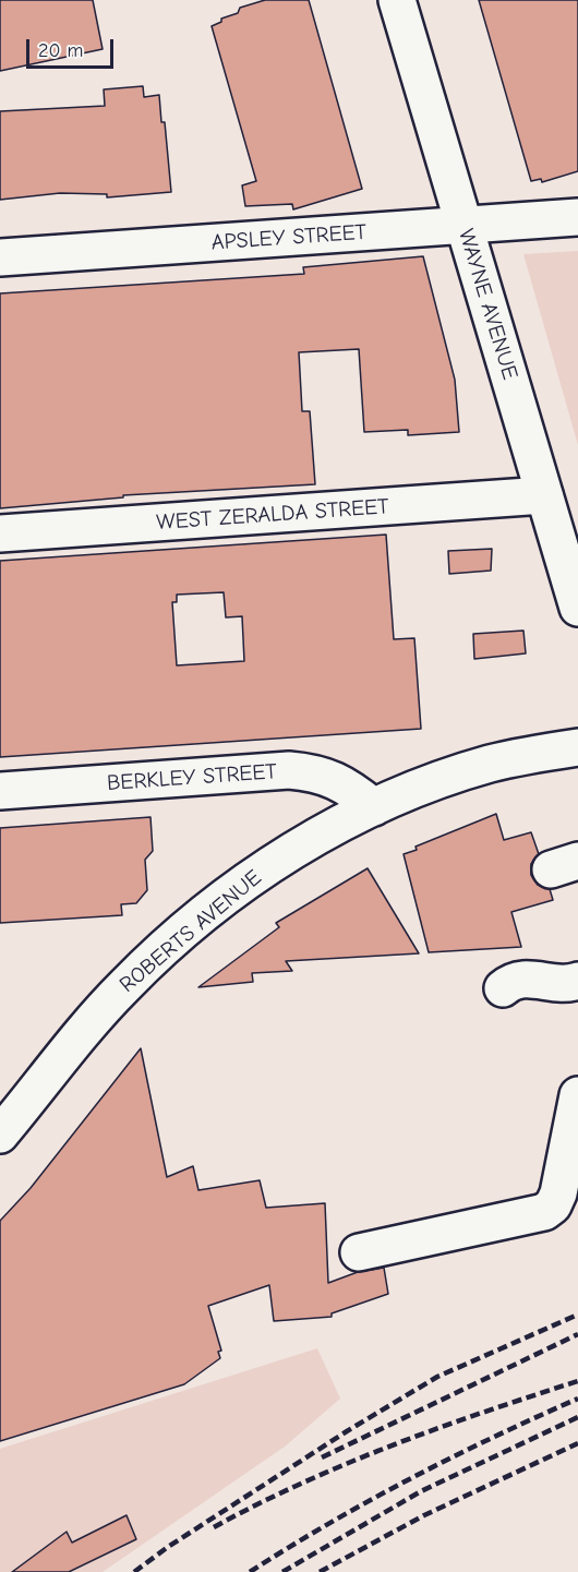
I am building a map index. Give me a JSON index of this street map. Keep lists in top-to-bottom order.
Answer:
{
  "streets": {
    "main road": [
      "APSLEY STREET",
      "WAYNE AVENUE",
      "WEST ZERALDA STREET",
      "BERKLEY STREET",
      "ROBERTS AVENUE"
    ]
  },
  "crossings": [
    ["APSLEY STREET", "WAYNE AVENUE"],
    ["WAYNE AVENUE", "WEST ZERALDA STREET"],
    ["BERKLEY STREET", "ROBERTS AVENUE"]
  ],
  "scale_bar": "20 m"
}
